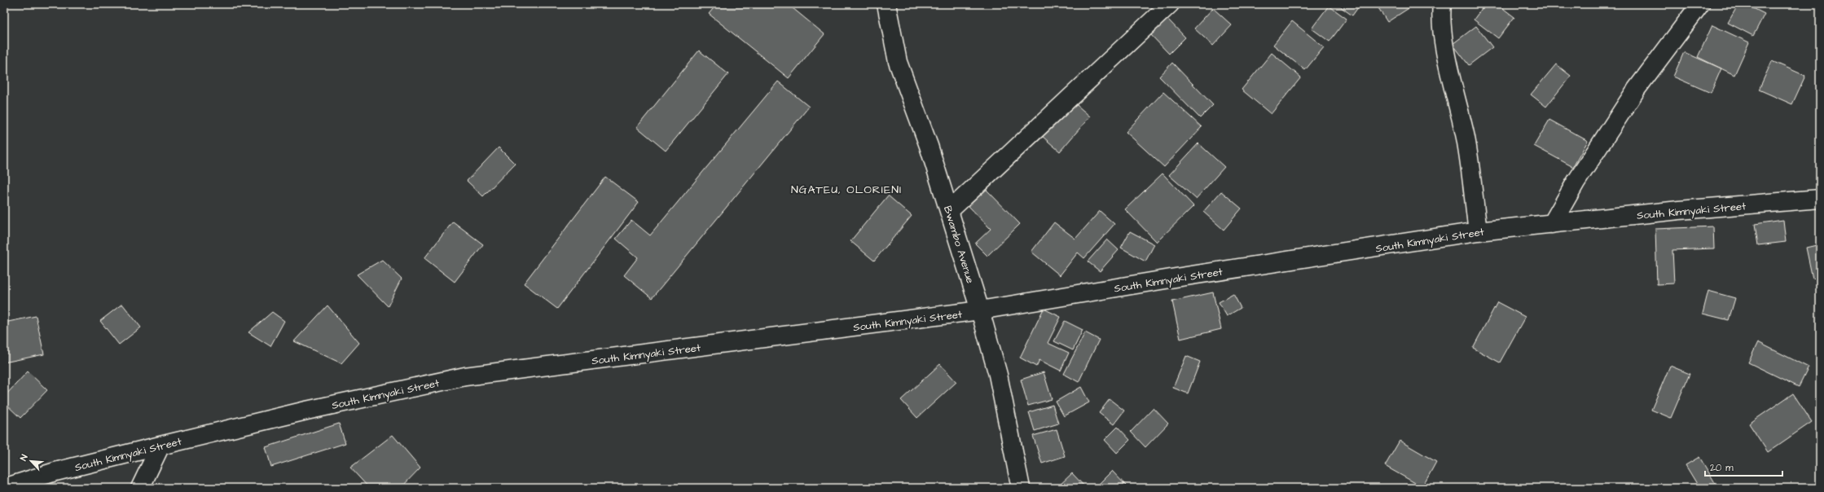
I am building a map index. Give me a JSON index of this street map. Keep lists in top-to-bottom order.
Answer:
{
  "streets": {
    "street": ["South Kimnyaki Street", "Bwambo Avenue"]
  },
  "crossings": [
    ["South Kimnyaki Street", "Bwambo Avenue"]
  ],
  "districts": ["NGATEU, OLORIENI"],
  "scale_bar": "20 m",
  "north": "top left"
}
